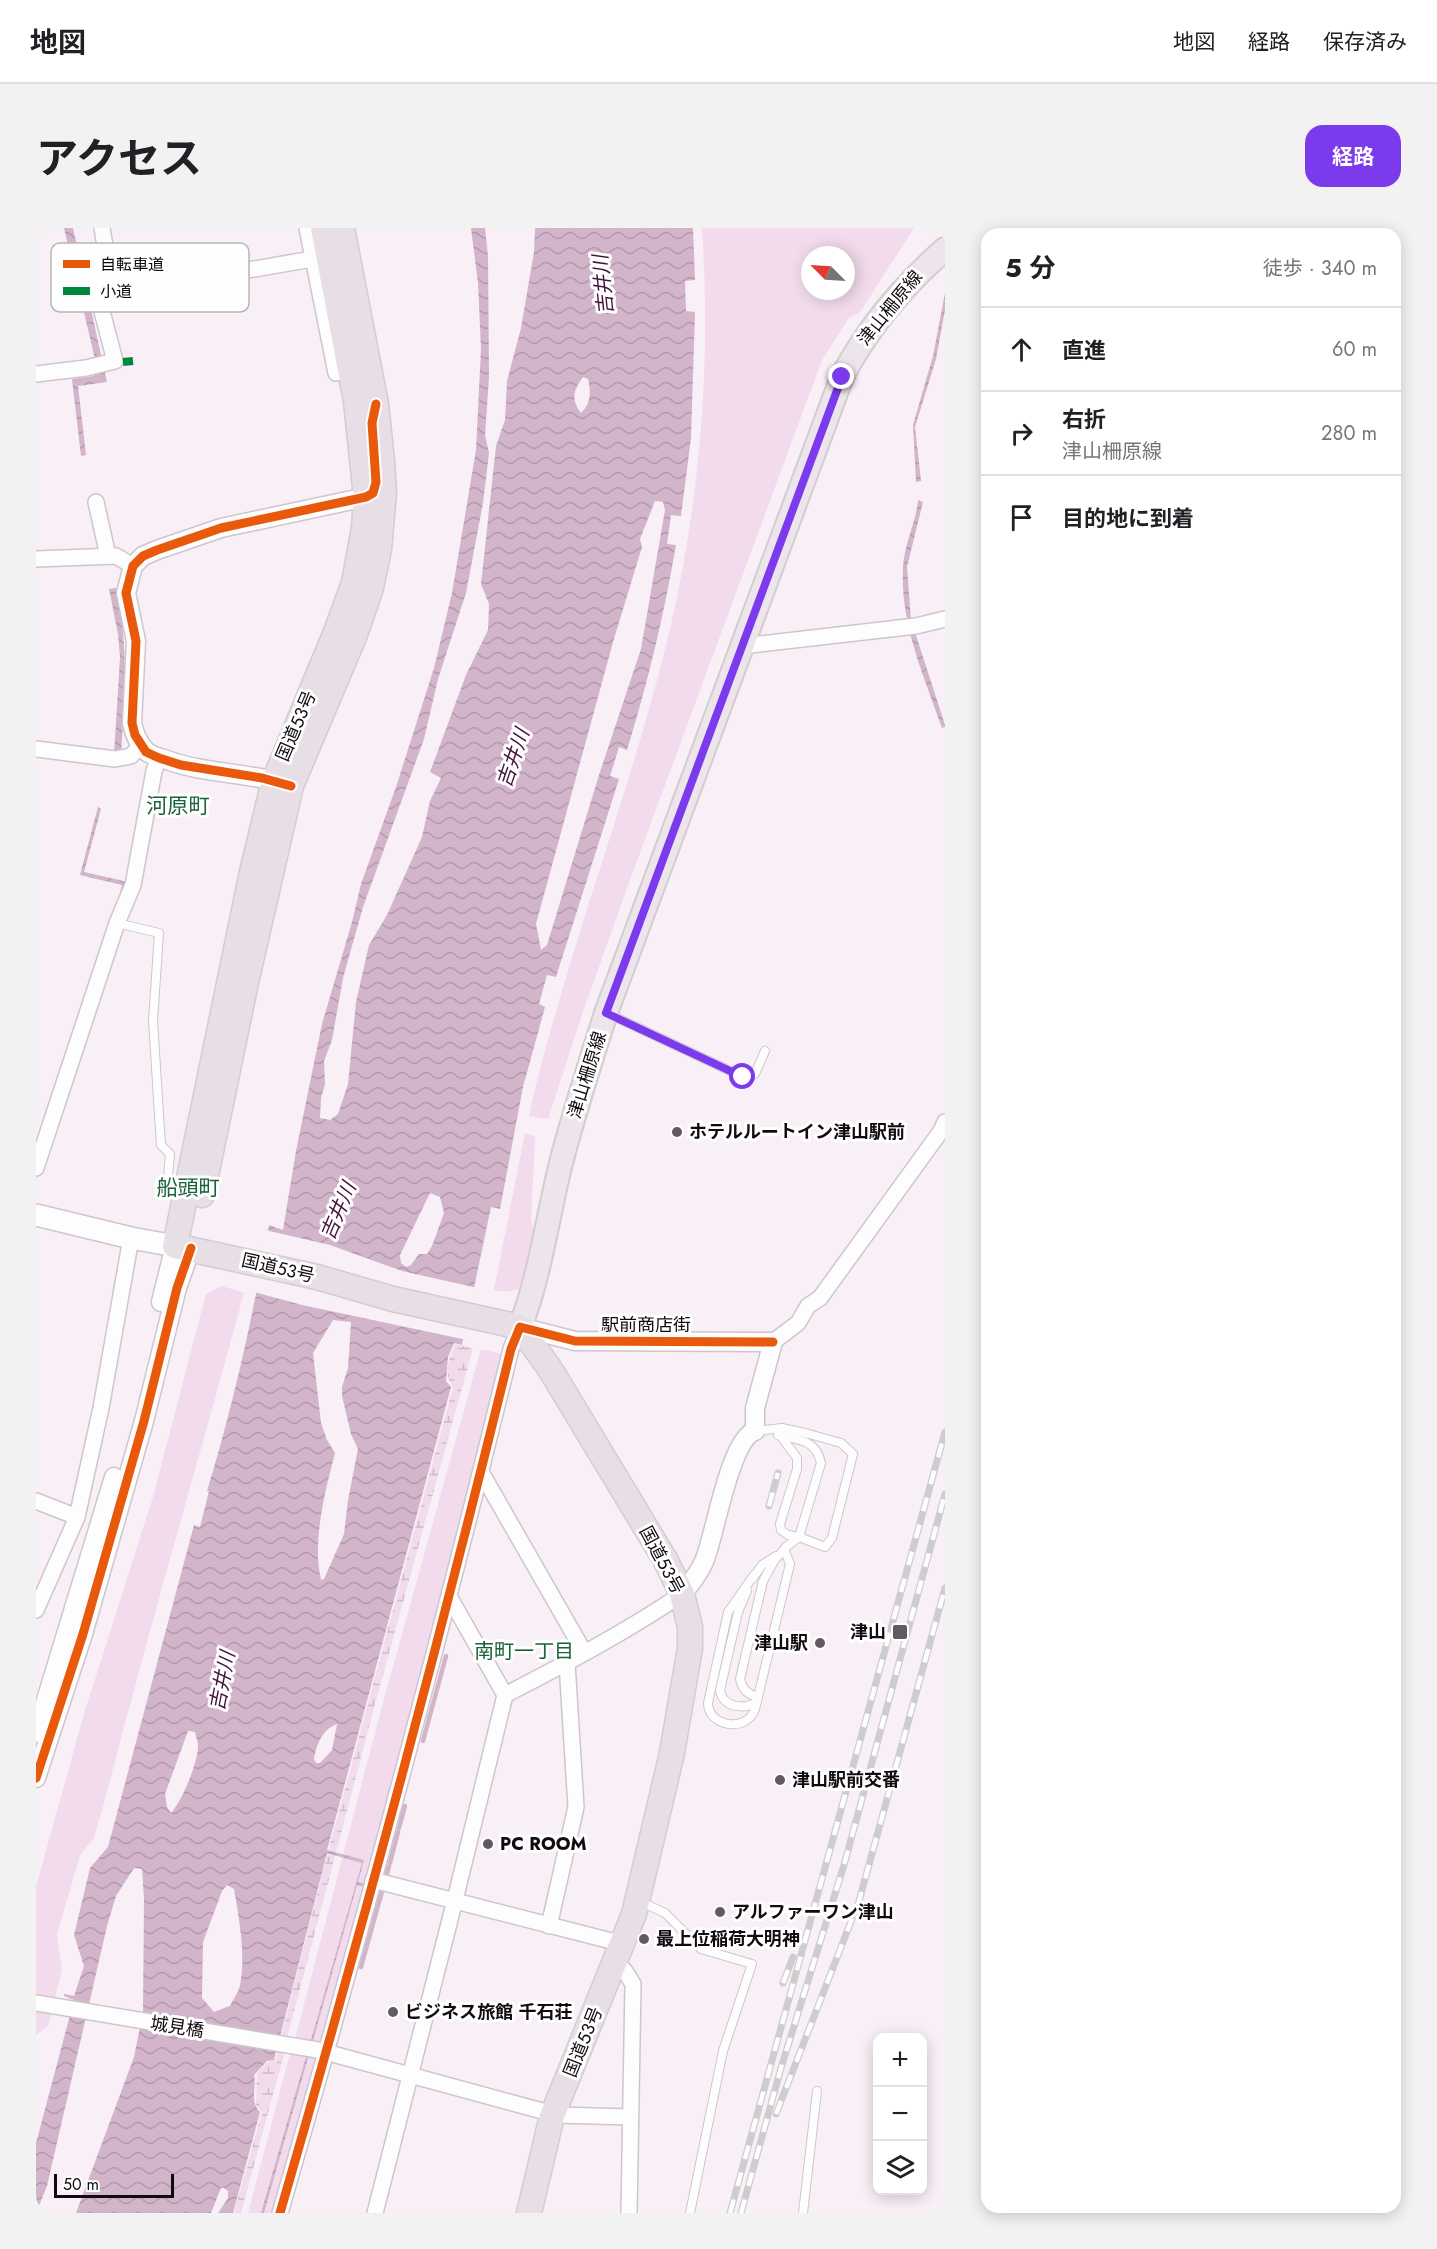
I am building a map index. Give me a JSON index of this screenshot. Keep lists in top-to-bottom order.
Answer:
{
  "streets": {
    "highway": ["国道53号"],
    "main road": ["津山柵原線"],
    "street": ["駅前商店街", "城見橋"]
  },
  "crossings": [
    ["津山柵原線", "国道53号"],
    ["津山柵原線", "駅前商店街"],
    ["国道53号", "駅前商店街"],
    ["国道53号", "城見橋"]
  ],
  "districts": ["河原町", "船頭町", "南町一丁目"],
  "water": ["吉井川"],
  "places": {
    "other": [
      "ホテルルートイン津山駅前",
      "津山駅",
      "津山駅前交番",
      "PC ROOM",
      "アルファーワン津山",
      "最上位稲荷大明神",
      "ビジネス旅館 千石荘"
    ],
    "transit": ["津山"]
  },
  "legend": ["自転車道", "小道"],
  "scale_bar": "50 m",
  "north": "top left",
  "page": {
    "header": "地図",
    "nav": ["地図", "経路", "保存済み"],
    "title": "アクセス",
    "buttons": "経路",
    "heading": ["5 分", "徒歩 · 340 m"],
    "list": [
      ["直進", "60 m"],
      ["右折", "津山柵原線", "280 m"],
      "目的地に到着"
    ],
    "map_buttons": ["+", "−"],
    "scale": "50 m"
  }
}
